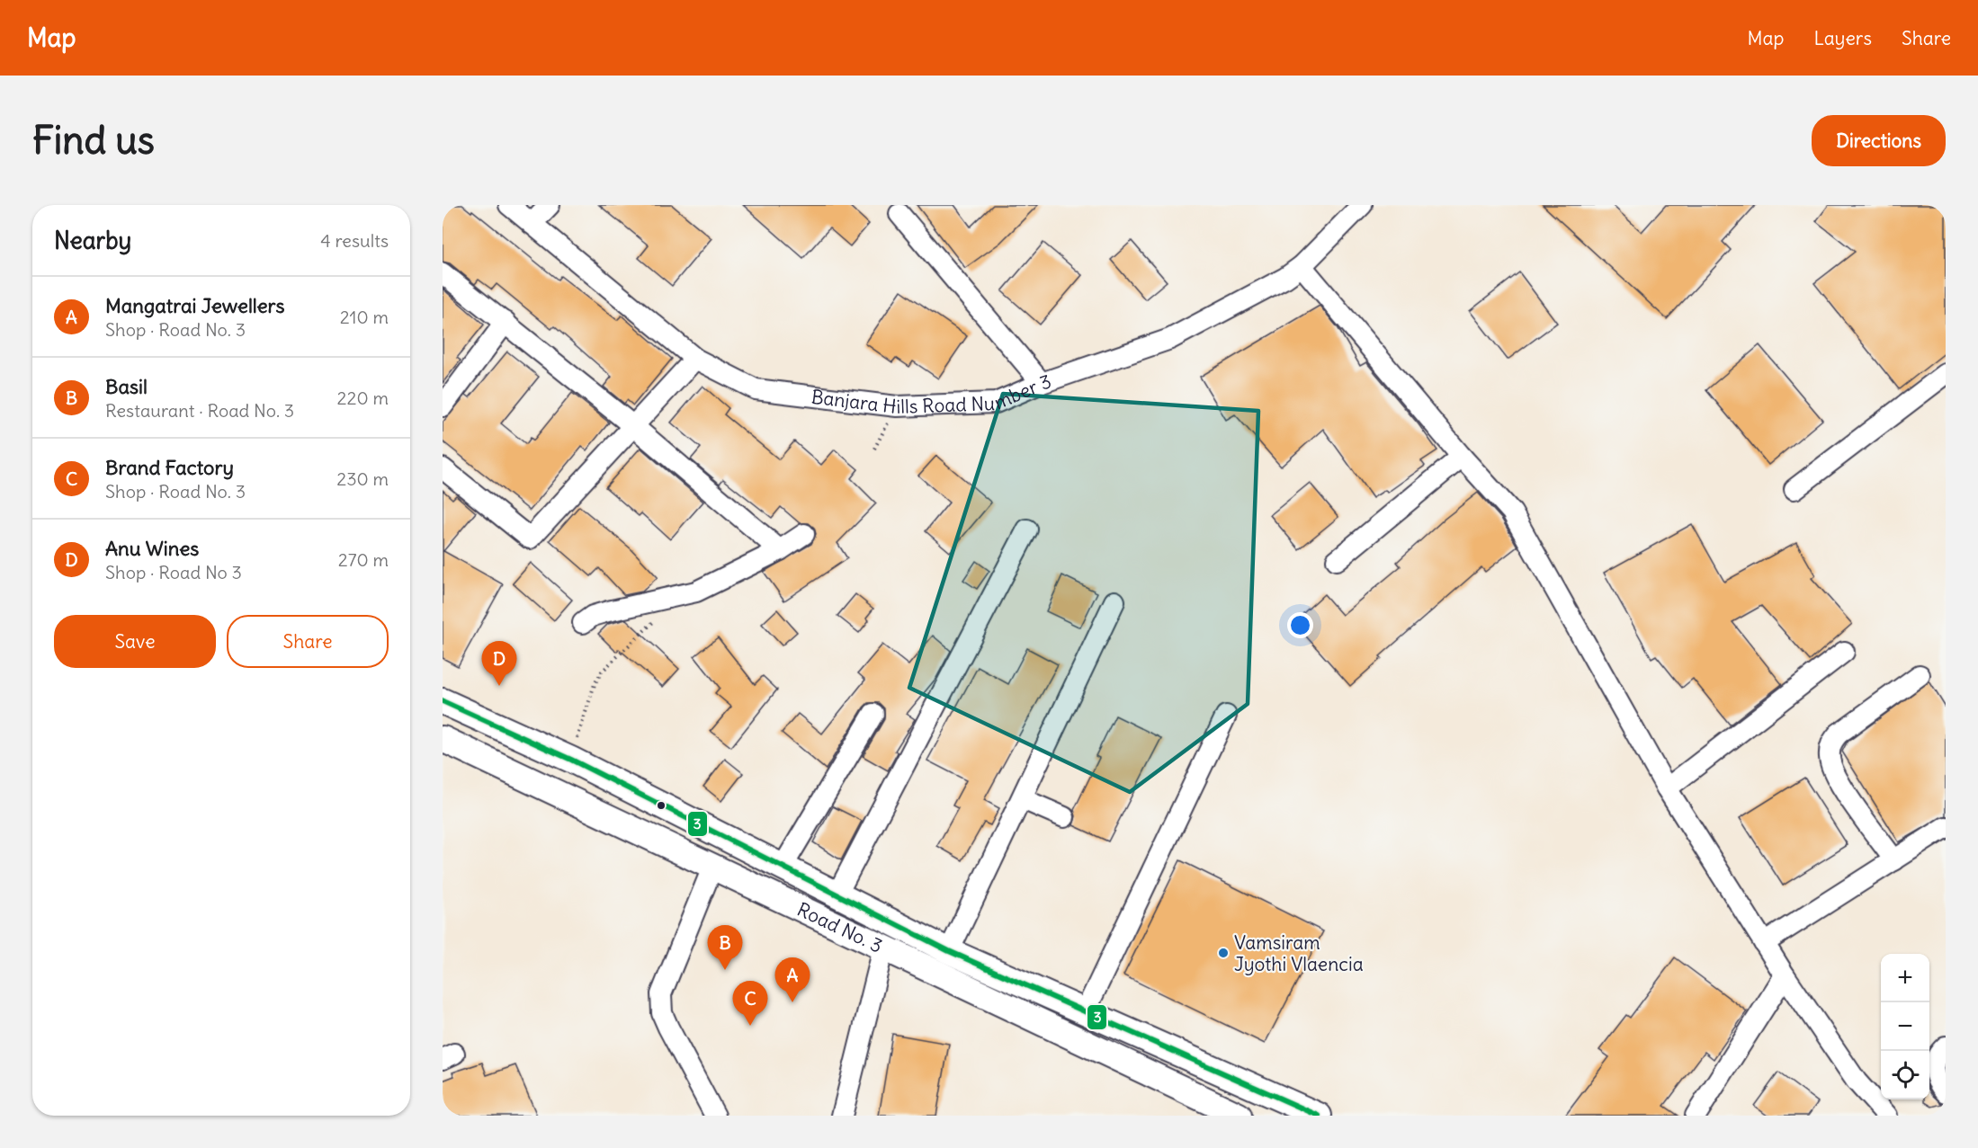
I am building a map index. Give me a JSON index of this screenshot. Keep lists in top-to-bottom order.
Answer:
{
  "streets": {
    "main road": ["Road No. 3"],
    "street": ["Banjara Hills Road Number 3"]
  },
  "places": ["Vamsiram Jyothi Vlaencia"],
  "lines": ["transit line 3"],
  "page": {
    "header": "Map",
    "nav": ["Map", "Layers", "Share"],
    "buttons": [
      "Directions",
      ["Save", "Share"]
    ],
    "title": "Find us",
    "heading": ["Nearby", "4 results"],
    "list": [
      {
        "mark": "A",
        "name": "Mangatrai Jewellers",
        "note": "Shop · Road No. 3",
        "value": "210 m"
      },
      {
        "mark": "B",
        "name": "Basil",
        "note": "Restaurant · Road No. 3",
        "value": "220 m"
      },
      {
        "mark": "C",
        "name": "Brand Factory",
        "note": "Shop · Road No. 3",
        "value": "230 m"
      },
      {
        "mark": "D",
        "name": "Anu Wines",
        "note": "Shop · Road No 3",
        "value": "270 m"
      }
    ],
    "pins": [
      "D",
      "B",
      "A",
      "C"
    ],
    "map_buttons": ["+", "−"]
  }
}
